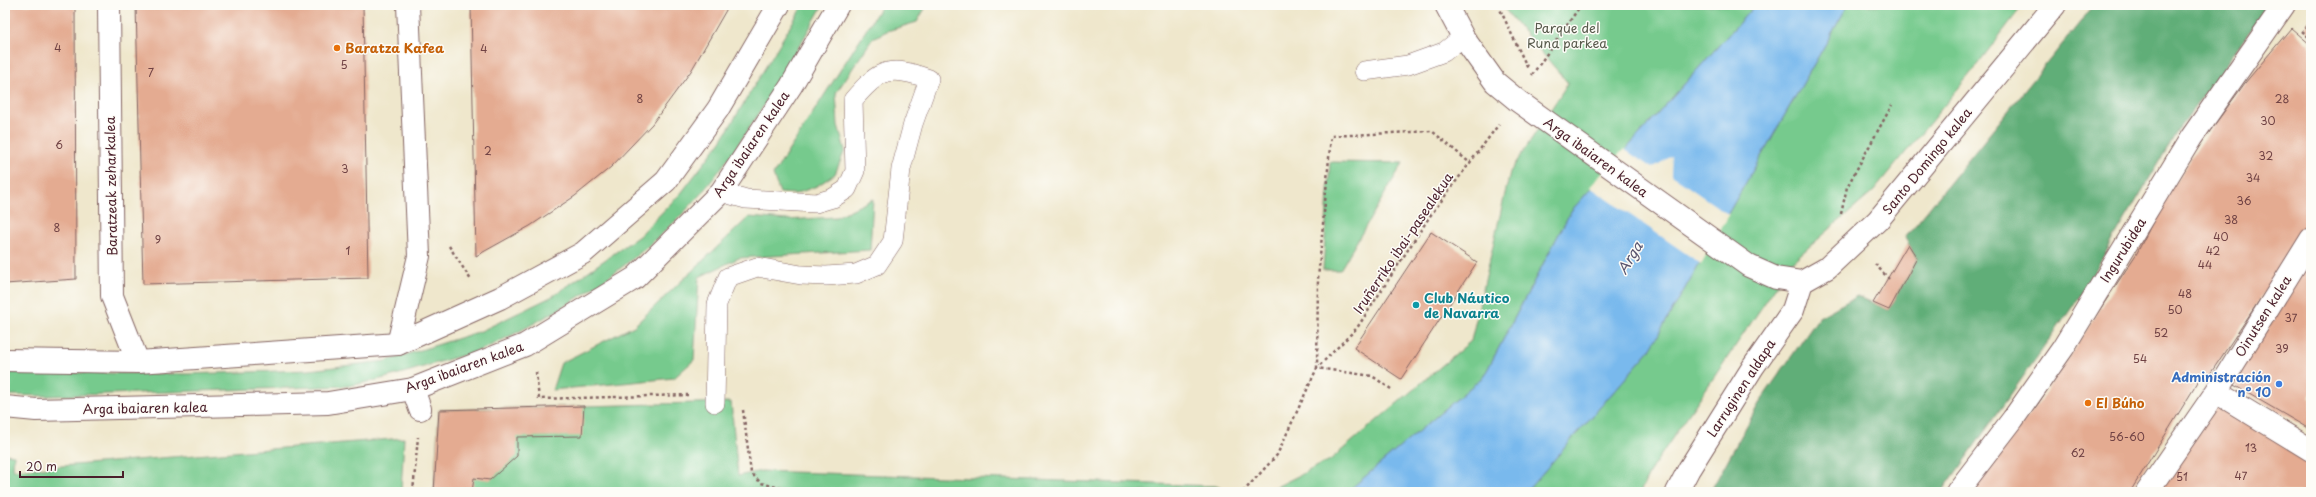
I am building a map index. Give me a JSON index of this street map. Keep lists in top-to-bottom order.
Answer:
{
  "streets": {
    "street": [
      "Arga ibaiaren kalea",
      "Santo Domingo kalea",
      "Baratzeak zeharkalea",
      "Ingurubidea",
      "Oinutsen kalea",
      "Larruginen aldapa"
    ],
    "path": ["Iruñerriko ibai-pasealekua"]
  },
  "crossings": [
    ["Arga ibaiaren kalea", "Santo Domingo kalea"],
    ["Arga ibaiaren kalea", "Iruñerriko ibai-pasealekua"],
    ["Arga ibaiaren kalea", "Larruginen aldapa"],
    ["Santo Domingo kalea", "Larruginen aldapa"]
  ],
  "water": ["Arga"],
  "parks": ["Parque del Runa parkea"],
  "places": [
    "Baratza Kafea",
    "Club Náutico de Navarra",
    "Administración n° 10",
    "El Búho"
  ],
  "house_numbers": [
    "4",
    "4",
    "5",
    "7",
    "8",
    "28",
    "30",
    "6",
    "2",
    "32",
    "3",
    "34",
    "36",
    "38",
    "8",
    "40",
    "9",
    "1",
    "42",
    "44",
    "48",
    "50",
    "37",
    "52",
    "39",
    "54",
    "56-60",
    "13",
    "62",
    "47",
    "51"
  ],
  "scale_bar": "20 m"
}
